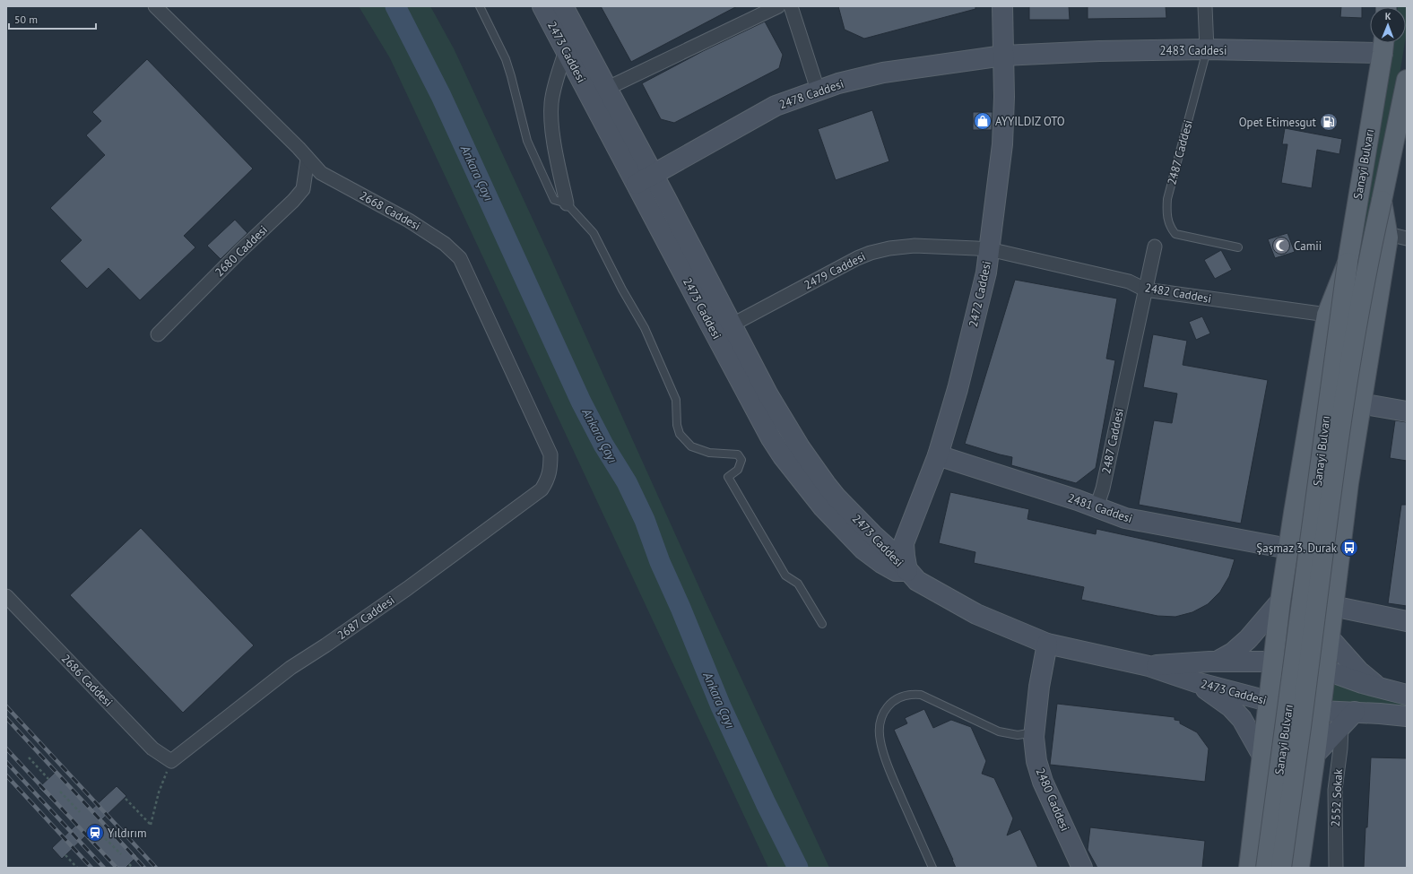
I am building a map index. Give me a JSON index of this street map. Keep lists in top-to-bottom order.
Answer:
{
  "streets": {
    "main road": ["Sanayi Bulvarı"],
    "street": [
      "2483 Caddesi",
      "2473 Caddesi",
      "2478 Caddesi",
      "2487 Caddesi",
      "2668 Caddesi",
      "2680 Caddesi",
      "2479 Caddesi",
      "2482 Caddesi",
      "2472 Caddesi",
      "2481 Caddesi",
      "2687 Caddesi",
      "2686 Caddesi",
      "2552 Sokak",
      "2480 Caddesi"
    ]
  },
  "crossings": [
    ["2483 Caddesi", "2478 Caddesi"],
    ["2483 Caddesi", "2487 Caddesi"],
    ["2483 Caddesi", "Sanayi Bulvarı"],
    ["2483 Caddesi", "2472 Caddesi"],
    ["2473 Caddesi", "2478 Caddesi"],
    ["2473 Caddesi", "2479 Caddesi"],
    ["2473 Caddesi", "2472 Caddesi"],
    ["2473 Caddesi", "2480 Caddesi"],
    ["2478 Caddesi", "2472 Caddesi"],
    ["2487 Caddesi", "2482 Caddesi"],
    ["2487 Caddesi", "2481 Caddesi"],
    ["2668 Caddesi", "2680 Caddesi"],
    ["2668 Caddesi", "2687 Caddesi"],
    ["2479 Caddesi", "2482 Caddesi"],
    ["2479 Caddesi", "2472 Caddesi"],
    ["2482 Caddesi", "2472 Caddesi"],
    ["2472 Caddesi", "2481 Caddesi"],
    ["2687 Caddesi", "2686 Caddesi"]
  ],
  "water": ["Ankara Çayı"],
  "places": {
    "shop": ["AYYILDIZ OTO"],
    "fuel station": ["Opet Etimesgut"],
    "mosque": ["Camii"],
    "bus stop": ["Şaşmaz 3. Durak"],
    "station": ["Yıldırım"]
  },
  "scale_bar": "50 m",
  "north": "top"
}
